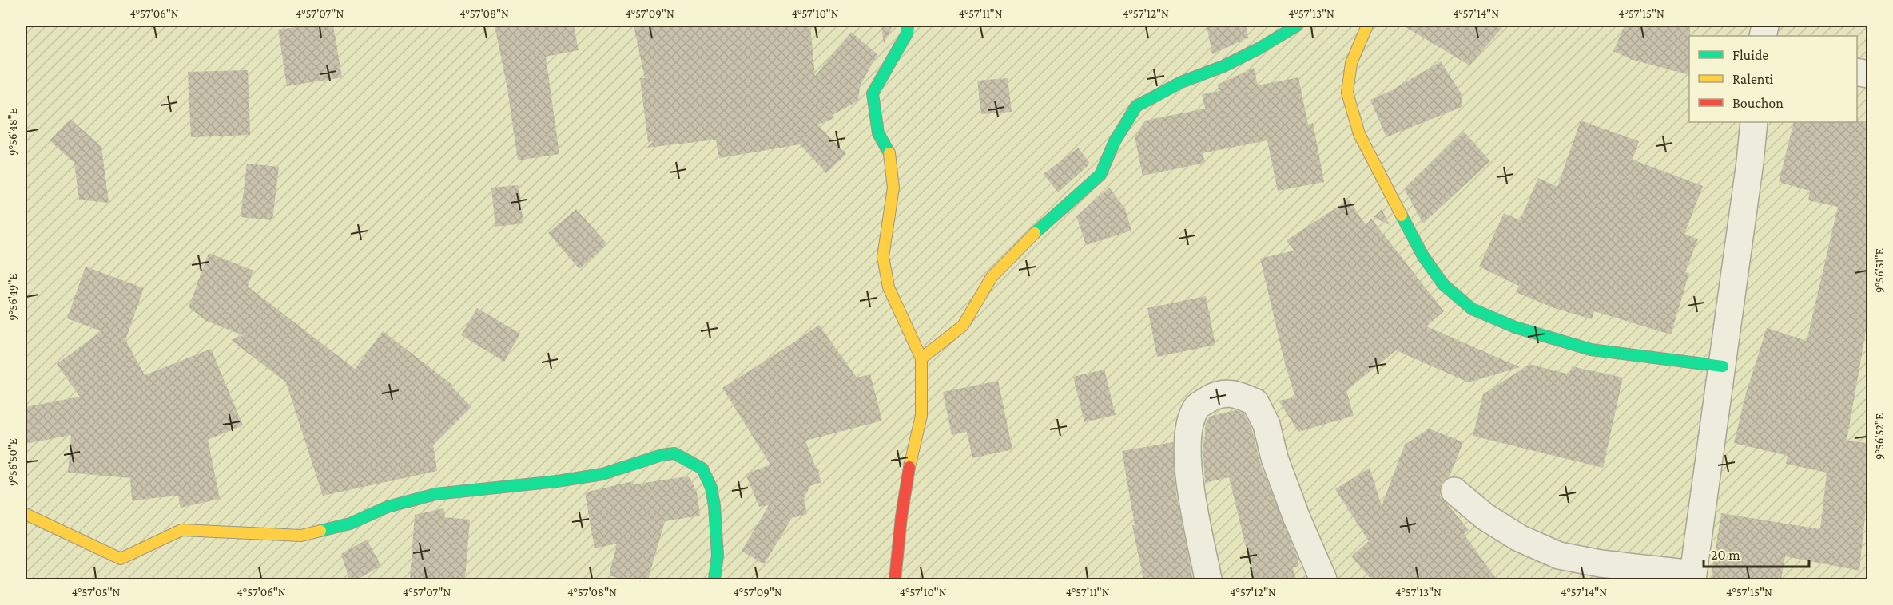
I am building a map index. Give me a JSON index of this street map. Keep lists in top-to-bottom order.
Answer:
{
  "legend": ["Fluide", "Ralenti", "Bouchon"],
  "scale_bar": "20 m",
  "coordinates": [
    "4°57'06\"N",
    "4°57'07\"N",
    "4°57'08\"N",
    "4°57'09\"N",
    "4°57'10\"N",
    "4°57'11\"N",
    "4°57'12\"N",
    "4°57'13\"N",
    "4°57'14\"N",
    "4°57'15\"N",
    "9°56'48\"E",
    "9°56'51\"E",
    "9°56'49\"E",
    "9°56'52\"E",
    "9°56'50\"E",
    "4°57'05\"N"
  ]
}
